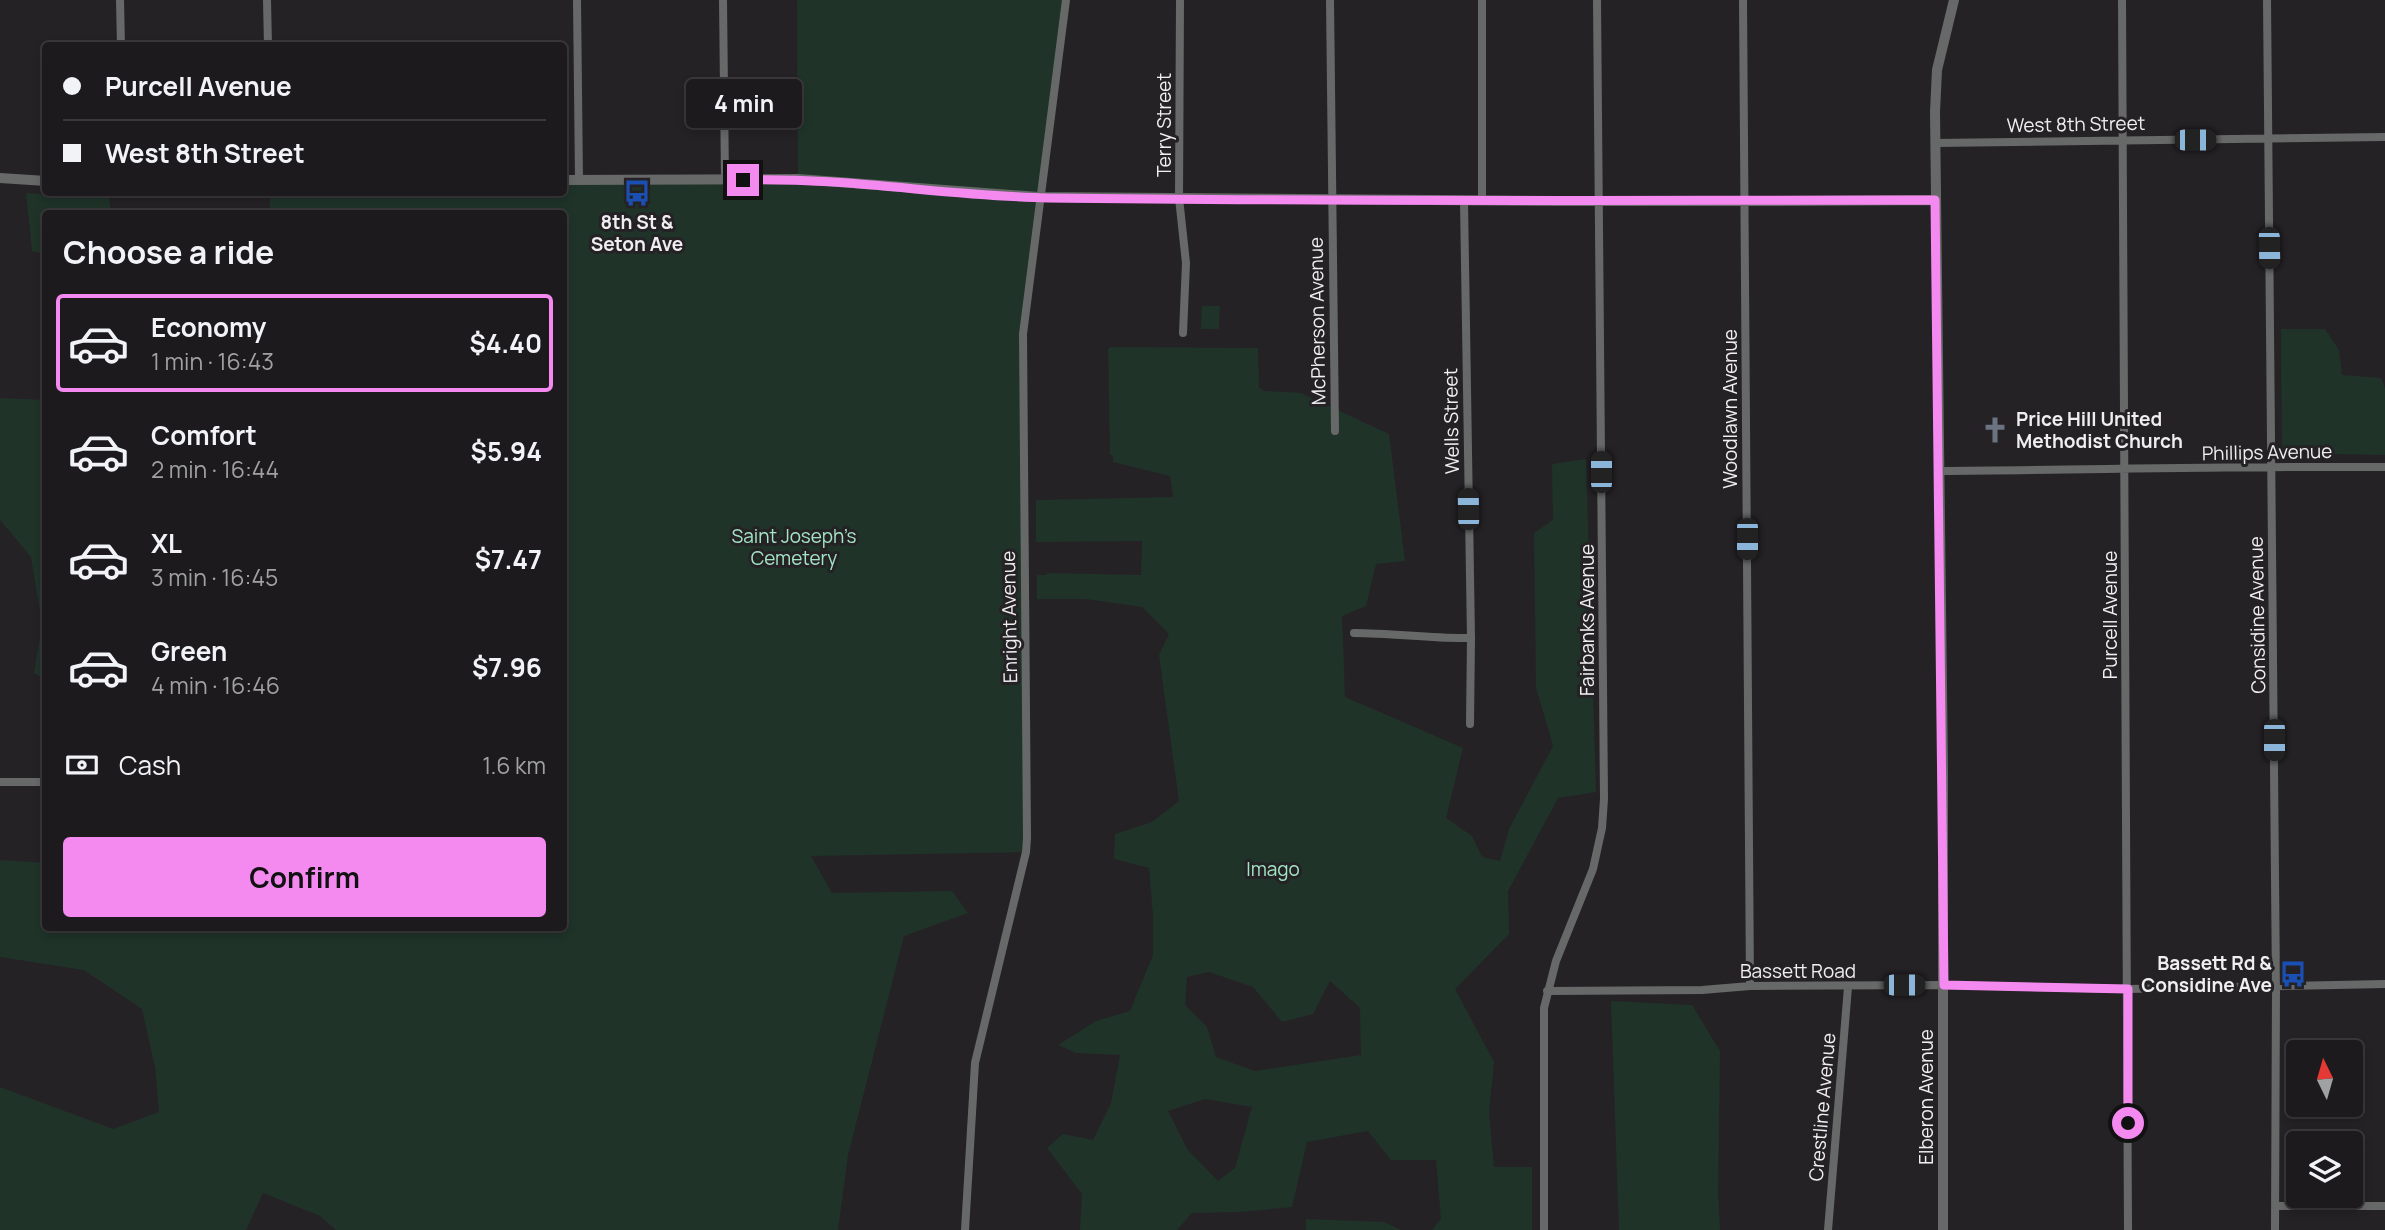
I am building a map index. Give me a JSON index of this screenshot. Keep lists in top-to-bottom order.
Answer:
{
  "streets": {
    "street": [
      "West 8th Street",
      "Terry Street",
      "McPherson Avenue",
      "Woodlawn Avenue",
      "Wells Street",
      "Phillips Avenue",
      "Purcell Avenue",
      "Considine Avenue",
      "Enright Avenue",
      "Fairbanks Avenue",
      "Bassett Road",
      "Elberon Avenue",
      "Crestline Avenue"
    ]
  },
  "crossings": [
    ["West 8th Street", "Purcell Avenue"],
    ["West 8th Street", "Considine Avenue"],
    ["West 8th Street", "Elberon Avenue"],
    ["Woodlawn Avenue", "Bassett Road"],
    ["Phillips Avenue", "Purcell Avenue"],
    ["Phillips Avenue", "Considine Avenue"],
    ["Phillips Avenue", "Elberon Avenue"],
    ["Purcell Avenue", "Bassett Road"],
    ["Considine Avenue", "Bassett Road"],
    ["Fairbanks Avenue", "Bassett Road"],
    ["Bassett Road", "Elberon Avenue"],
    ["Bassett Road", "Crestline Avenue"]
  ],
  "parks": ["Saint Joseph’s Cemetery", "Imago"],
  "places": {
    "bus stop": ["8th St & Seton Ave", "Bassett Rd & Considine Ave"],
    "church": ["Price Hill United Methodist Church"]
  },
  "north": "top",
  "page": {
    "banner": ["Purcell Avenue", "West 8th Street"],
    "bubble": "4 min",
    "heading": "Choose a ride",
    "list": [
      {
        "name": "Economy",
        "note": "1 min · 16:43",
        "value": "$4.40"
      },
      {
        "name": "Comfort",
        "note": "2 min · 16:44",
        "value": "$5.94"
      },
      {
        "name": "XL",
        "note": "3 min · 16:45",
        "value": "$7.47"
      },
      {
        "name": "Green",
        "note": "4 min · 16:46",
        "value": "$7.96"
      }
    ],
    "pay": ["Cash", "1.6 km"],
    "buttons": "Confirm"
  }
}
